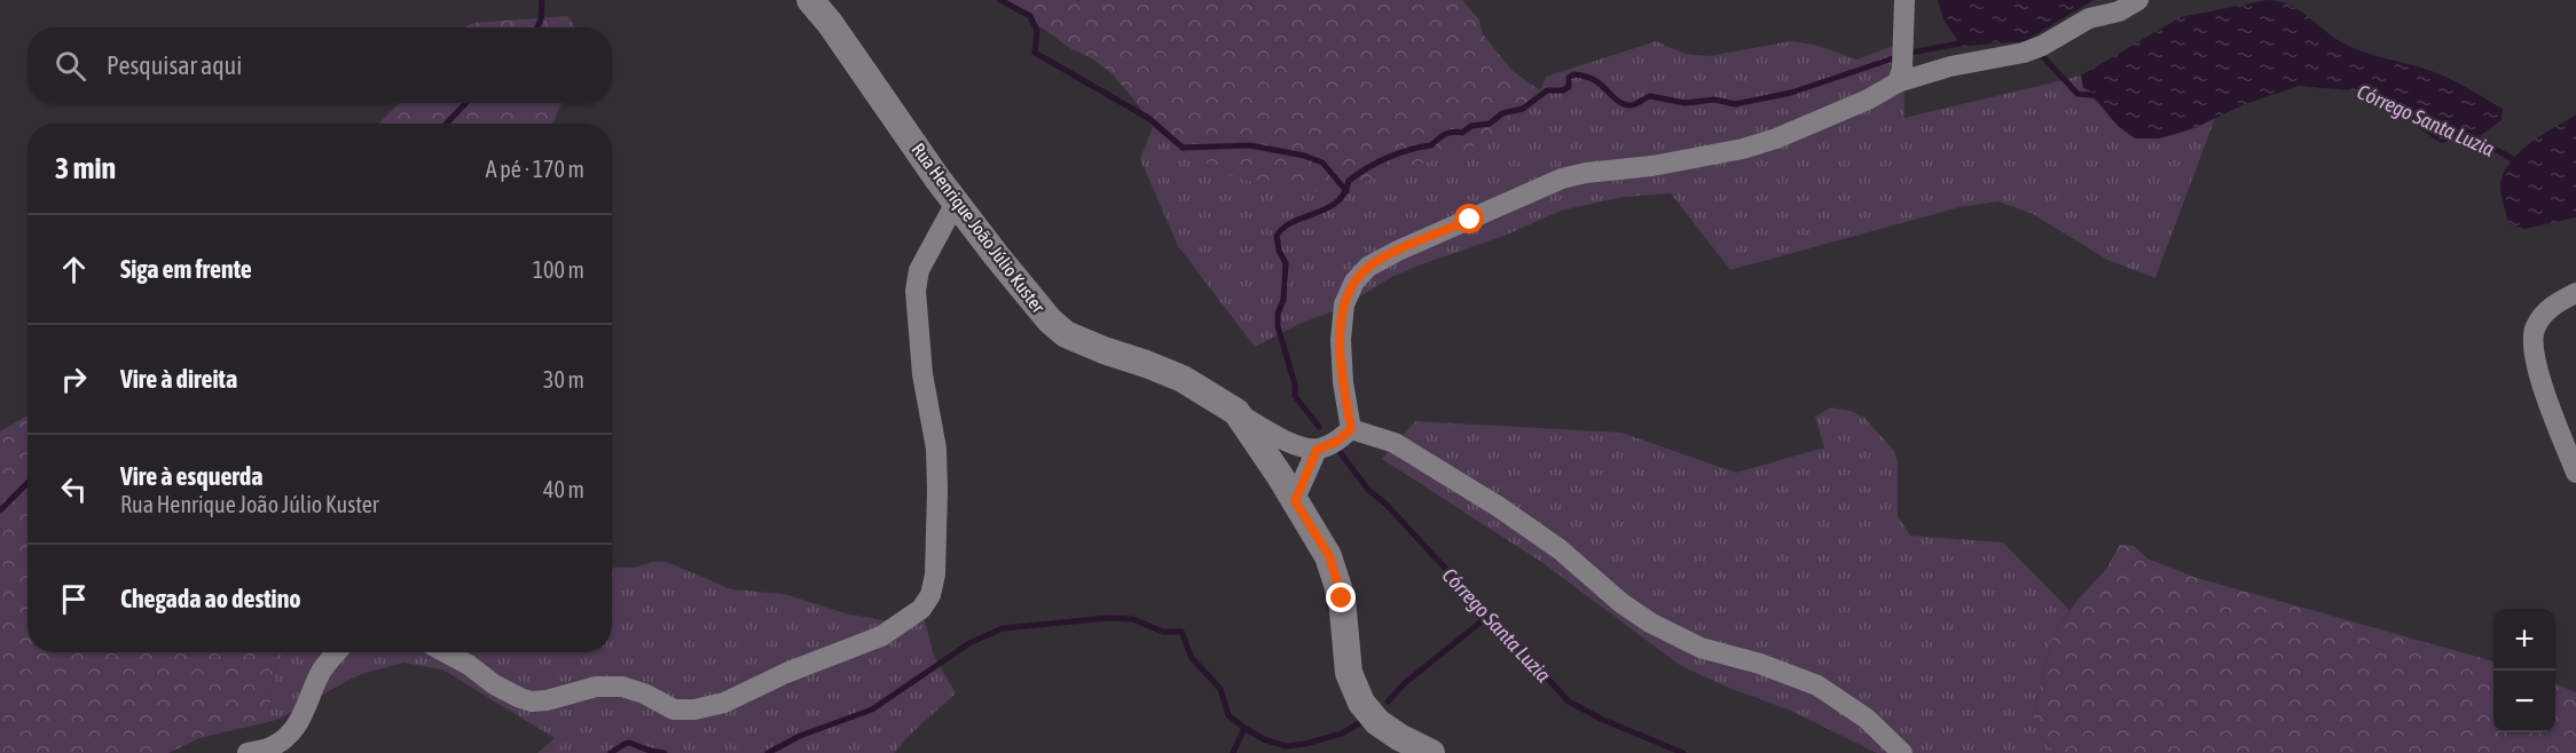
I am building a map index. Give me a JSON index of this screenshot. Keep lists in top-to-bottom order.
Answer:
{
  "streets": {
    "street": ["Rua Henrique João Júlio Kuster"]
  },
  "water": ["Córrego Santa Luzia"],
  "page": {
    "search": "Pesquisar aqui",
    "heading": ["3 min", "A pé · 170 m"],
    "list": [
      ["Siga em frente", "100 m"],
      ["Vire à direita", "30 m"],
      ["Vire à esquerda", "Rua Henrique João Júlio Kuster", "40 m"],
      "Chegada ao destino"
    ],
    "map_buttons": ["+", "−"]
  }
}
